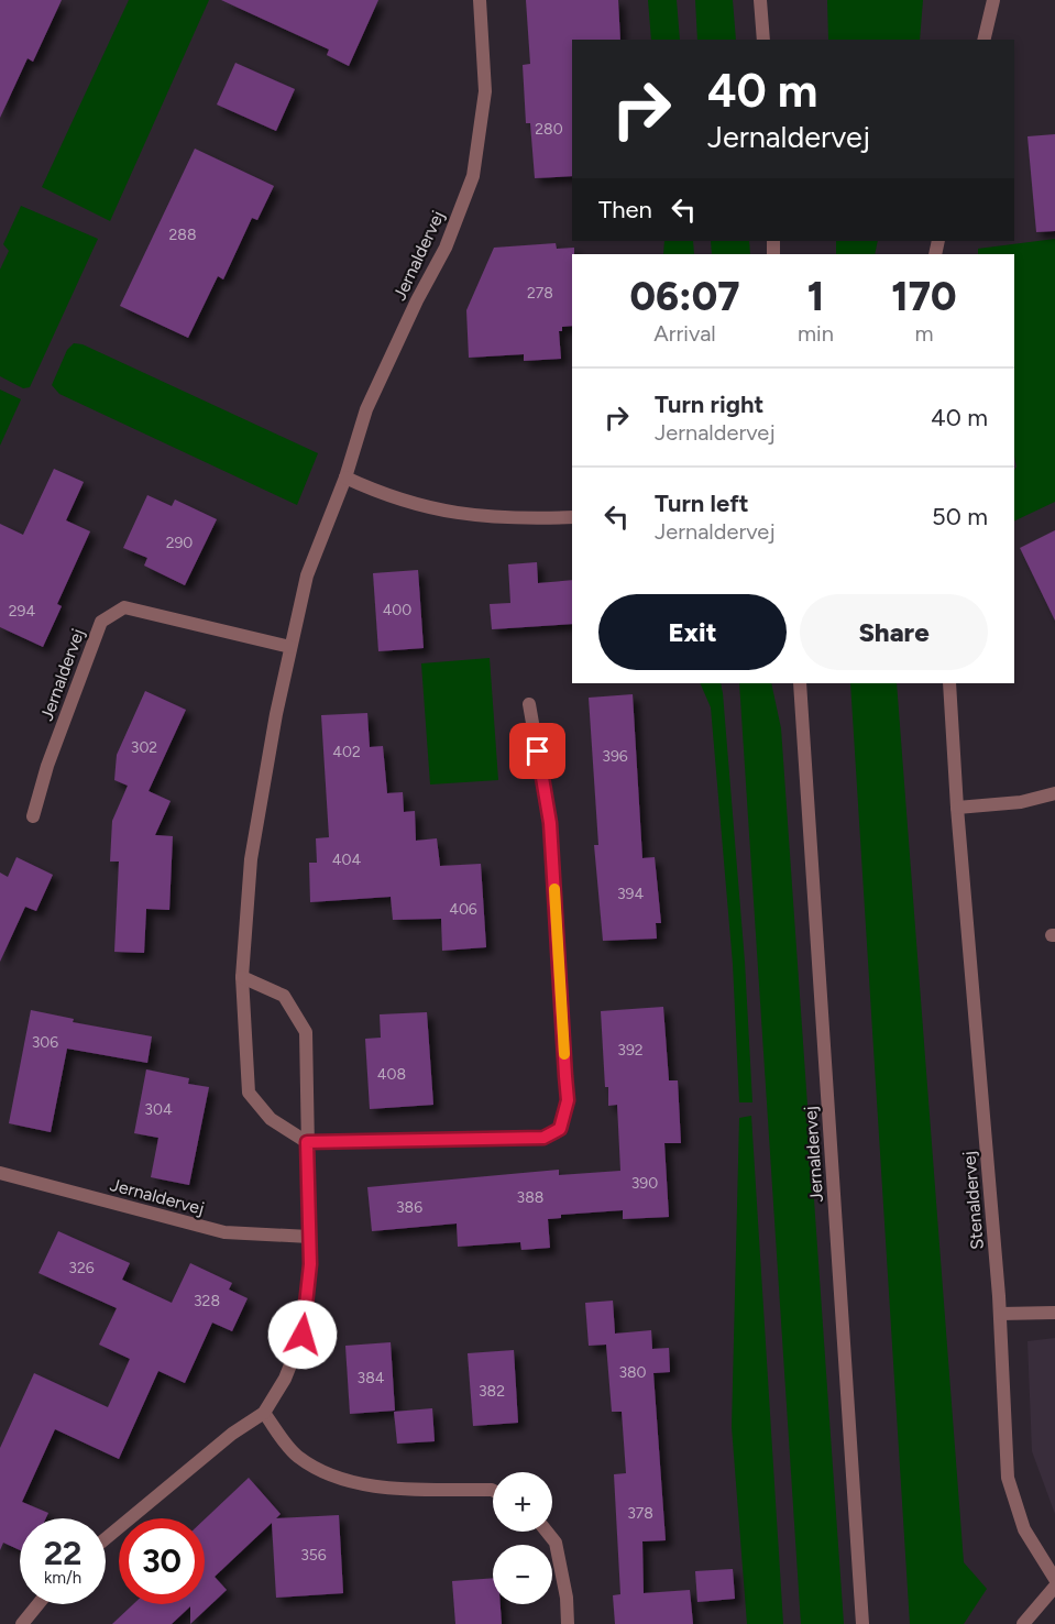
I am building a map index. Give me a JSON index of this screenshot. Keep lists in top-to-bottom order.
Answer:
{
  "streets": {
    "street": ["Jernaldervej", "Stenaldervej"]
  },
  "house_numbers": [
    "280",
    "288",
    "278",
    "290",
    "400",
    "294",
    "302",
    "402",
    "396",
    "404",
    "394",
    "406",
    "306",
    "392",
    "408",
    "304",
    "390",
    "388",
    "386",
    "326",
    "328",
    "380",
    "384",
    "382",
    "378",
    "356"
  ],
  "page": {
    "turn": ["40 m", "Jernaldervej"],
    "then": "Then",
    "eta": [
      "06:07",
      "Arrival",
      "1",
      "min",
      "170",
      "m"
    ],
    "list": [
      {
        "name": "Turn right",
        "note": "Jernaldervej",
        "value": "40 m"
      },
      {
        "name": "Turn left",
        "note": "Jernaldervej",
        "value": "50 m"
      }
    ],
    "buttons": ["Exit", "Share"],
    "map_buttons": ["+", "−"],
    "speed": "22 km/h",
    "limit": "30"
  }
}
